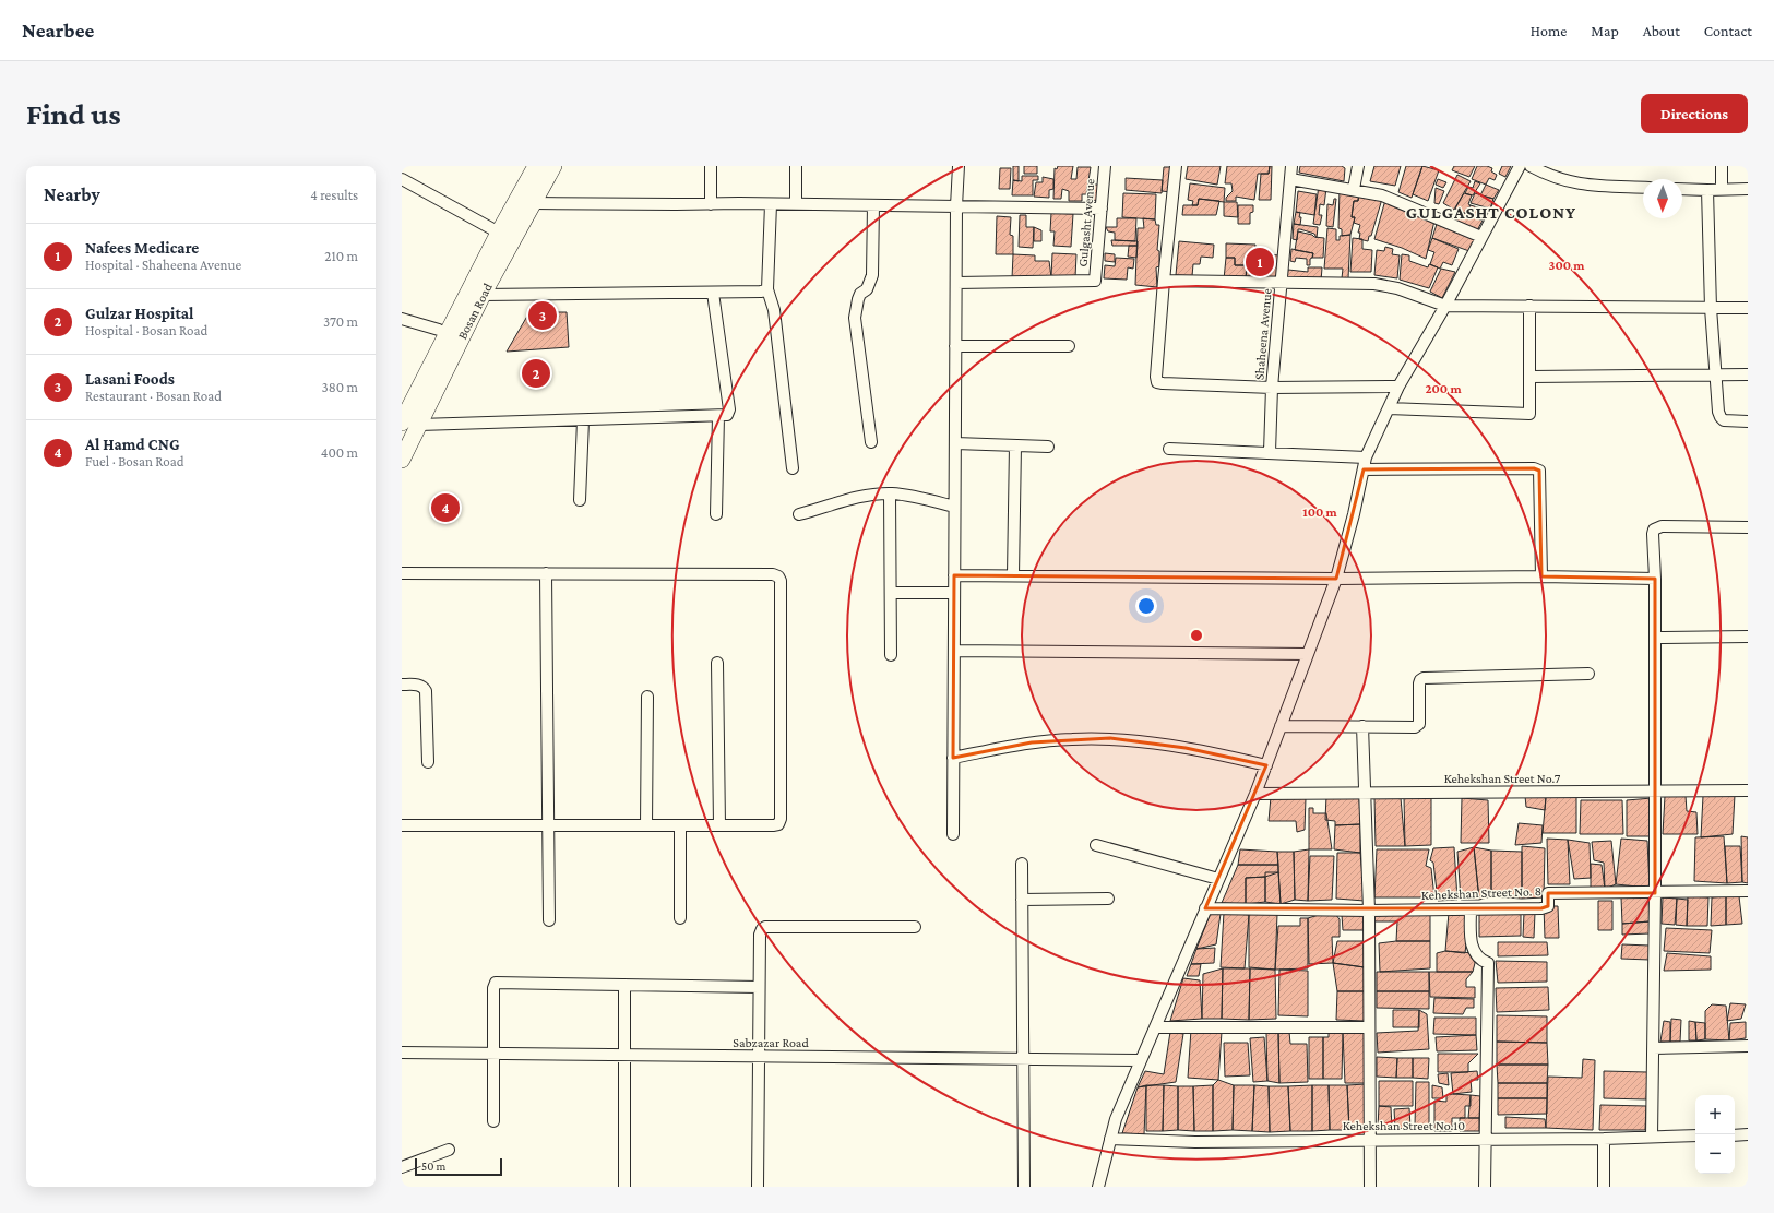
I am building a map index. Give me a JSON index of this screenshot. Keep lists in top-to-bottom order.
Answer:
{
  "streets": {
    "main road": ["Bosan Road"],
    "street": [
      "Gulgasht Avenue",
      "Shaheena Avenue",
      "Kehekshan Street No.7",
      "Kehekshan Street No. 8",
      "Sabzazar Road",
      "Kehekshan Street No.10"
    ]
  },
  "districts": ["GULGASHT COLONY"],
  "scale_bar": "50 m",
  "north": "bottom",
  "page": {
    "header": "Nearbee",
    "nav": [
      "Home",
      "Map",
      "About",
      "Contact"
    ],
    "buttons": "Directions",
    "title": "Find us",
    "heading": ["Nearby", "4 results"],
    "list": [
      {
        "mark": "1",
        "name": "Nafees Medicare",
        "note": "Hospital · Shaheena Avenue",
        "value": "210 m"
      },
      {
        "mark": "2",
        "name": "Gulzar Hospital",
        "note": "Hospital · Bosan Road",
        "value": "370 m"
      },
      {
        "mark": "3",
        "name": "Lasani Foods",
        "note": "Restaurant · Bosan Road",
        "value": "380 m"
      },
      {
        "mark": "4",
        "name": "Al Hamd CNG",
        "note": "Fuel · Bosan Road",
        "value": "400 m"
      }
    ],
    "pins": [
      "1",
      "3",
      "2",
      "4"
    ],
    "map_buttons": ["+", "−"],
    "scale": "50 m"
  },
  "rings": ["300 m", "200 m", "100 m"]
}
